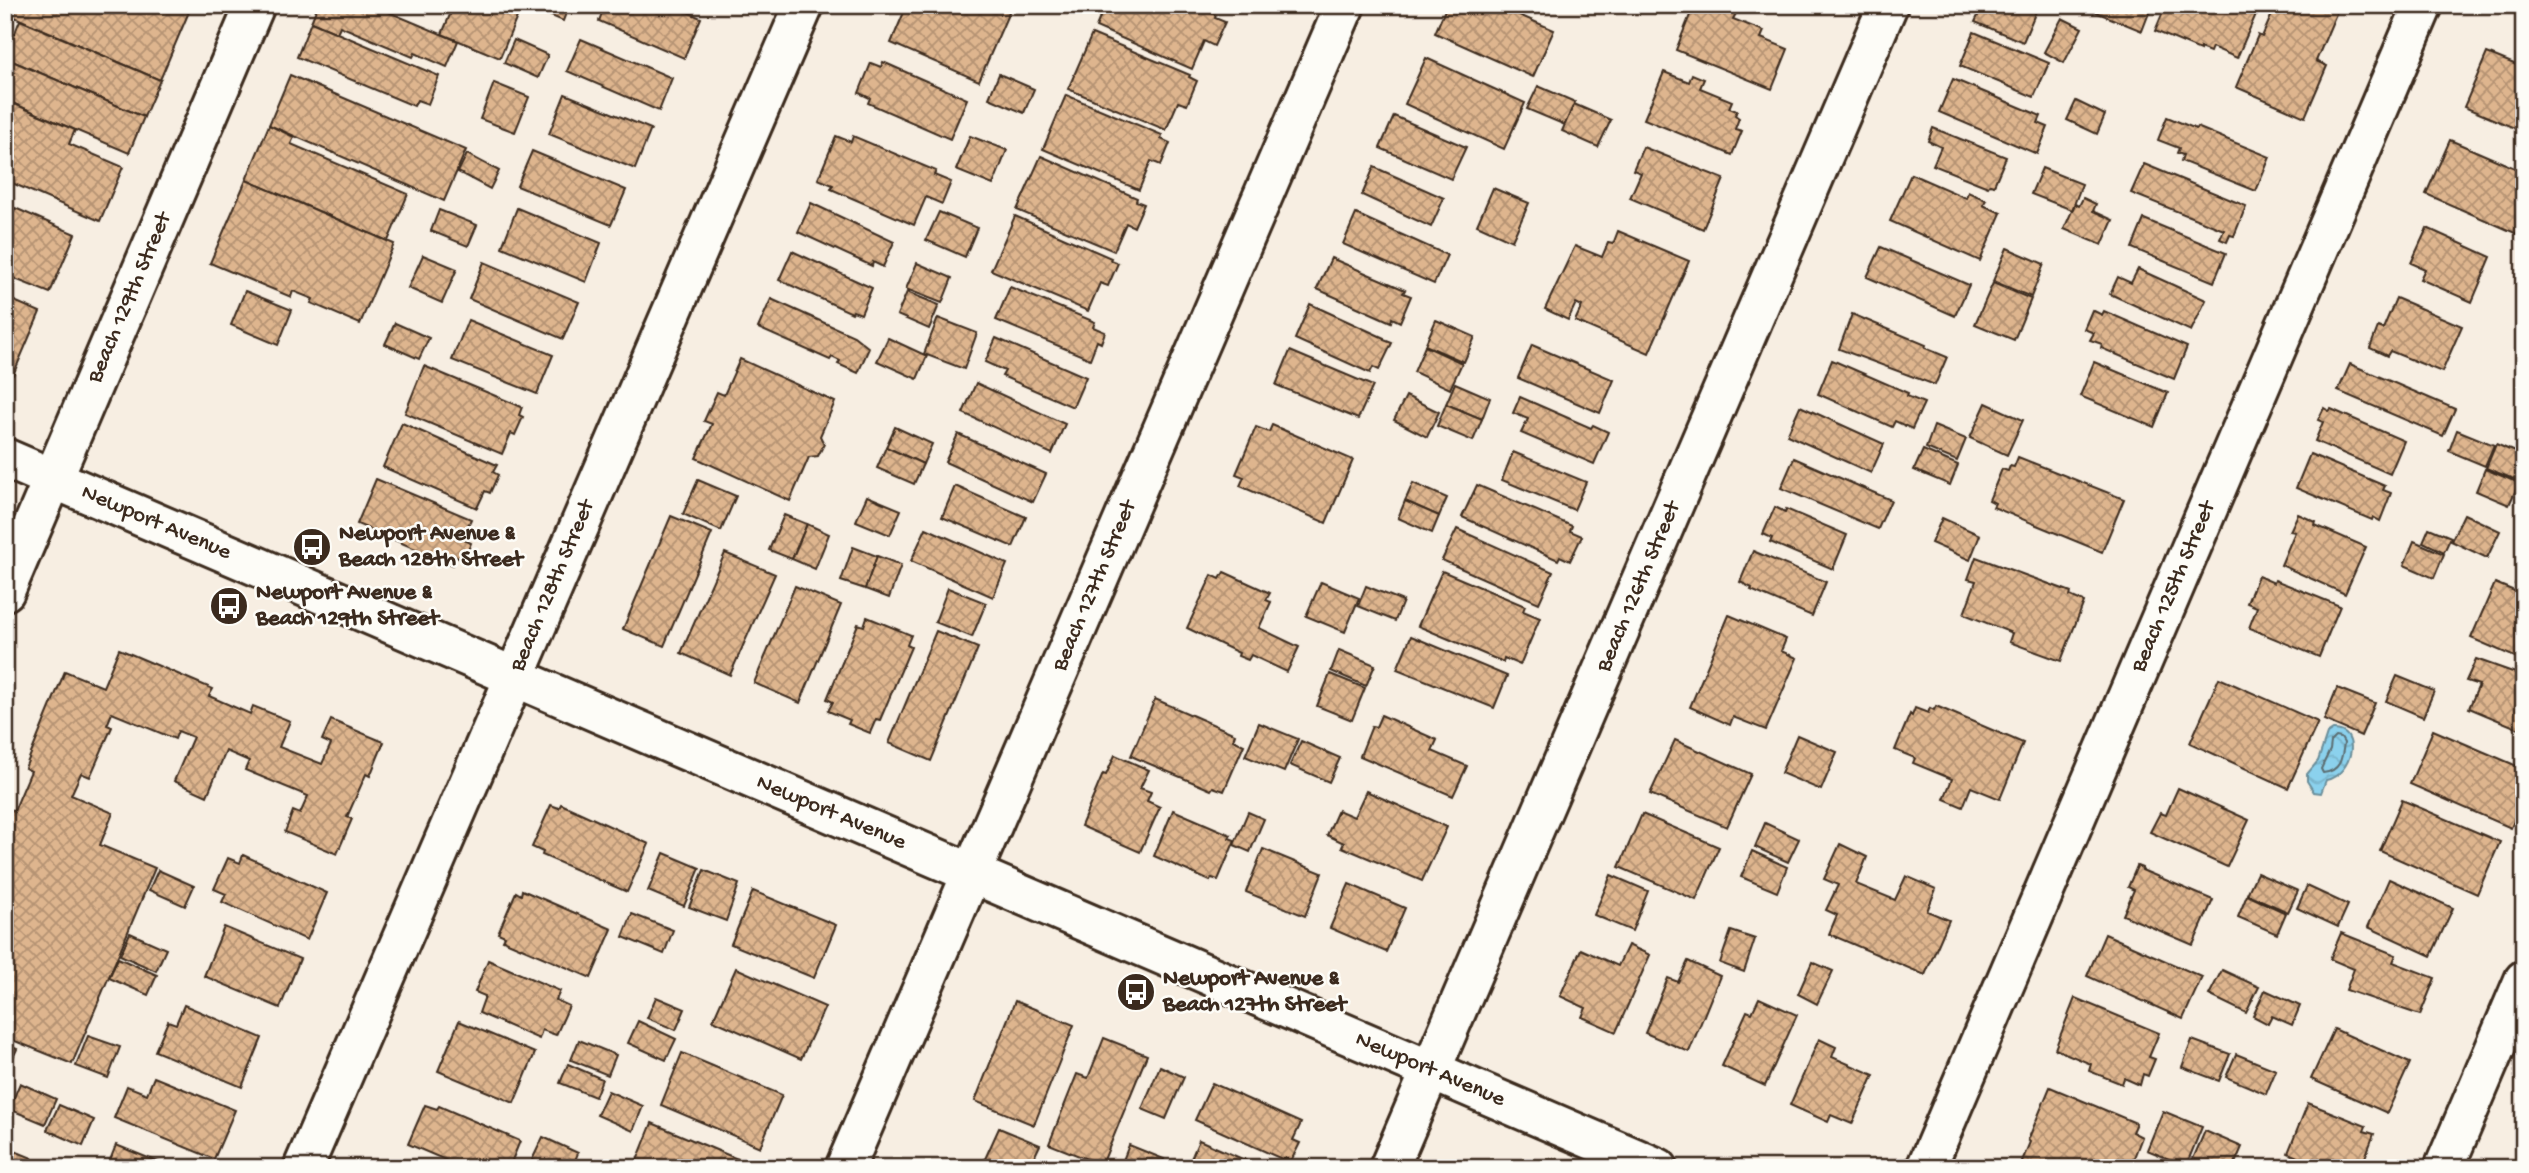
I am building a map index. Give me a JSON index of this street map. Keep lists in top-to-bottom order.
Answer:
{
  "streets": {
    "street": [
      "Beach 129th Street",
      "Newport Avenue",
      "Beach 128th Street",
      "Beach 127th Street",
      "Beach 126th Street",
      "Beach 125th Street"
    ]
  },
  "crossings": [
    ["Beach 129th Street", "Newport Avenue"],
    ["Newport Avenue", "Beach 128th Street"],
    ["Newport Avenue", "Beach 127th Street"],
    ["Newport Avenue", "Beach 126th Street"]
  ],
  "places": {
    "bus stop": ["Newport Avenue & Beach 128th Street", "Newport Avenue & Beach 129th Street", "Newport Avenue & Beach 127th Street"]
  }
}
